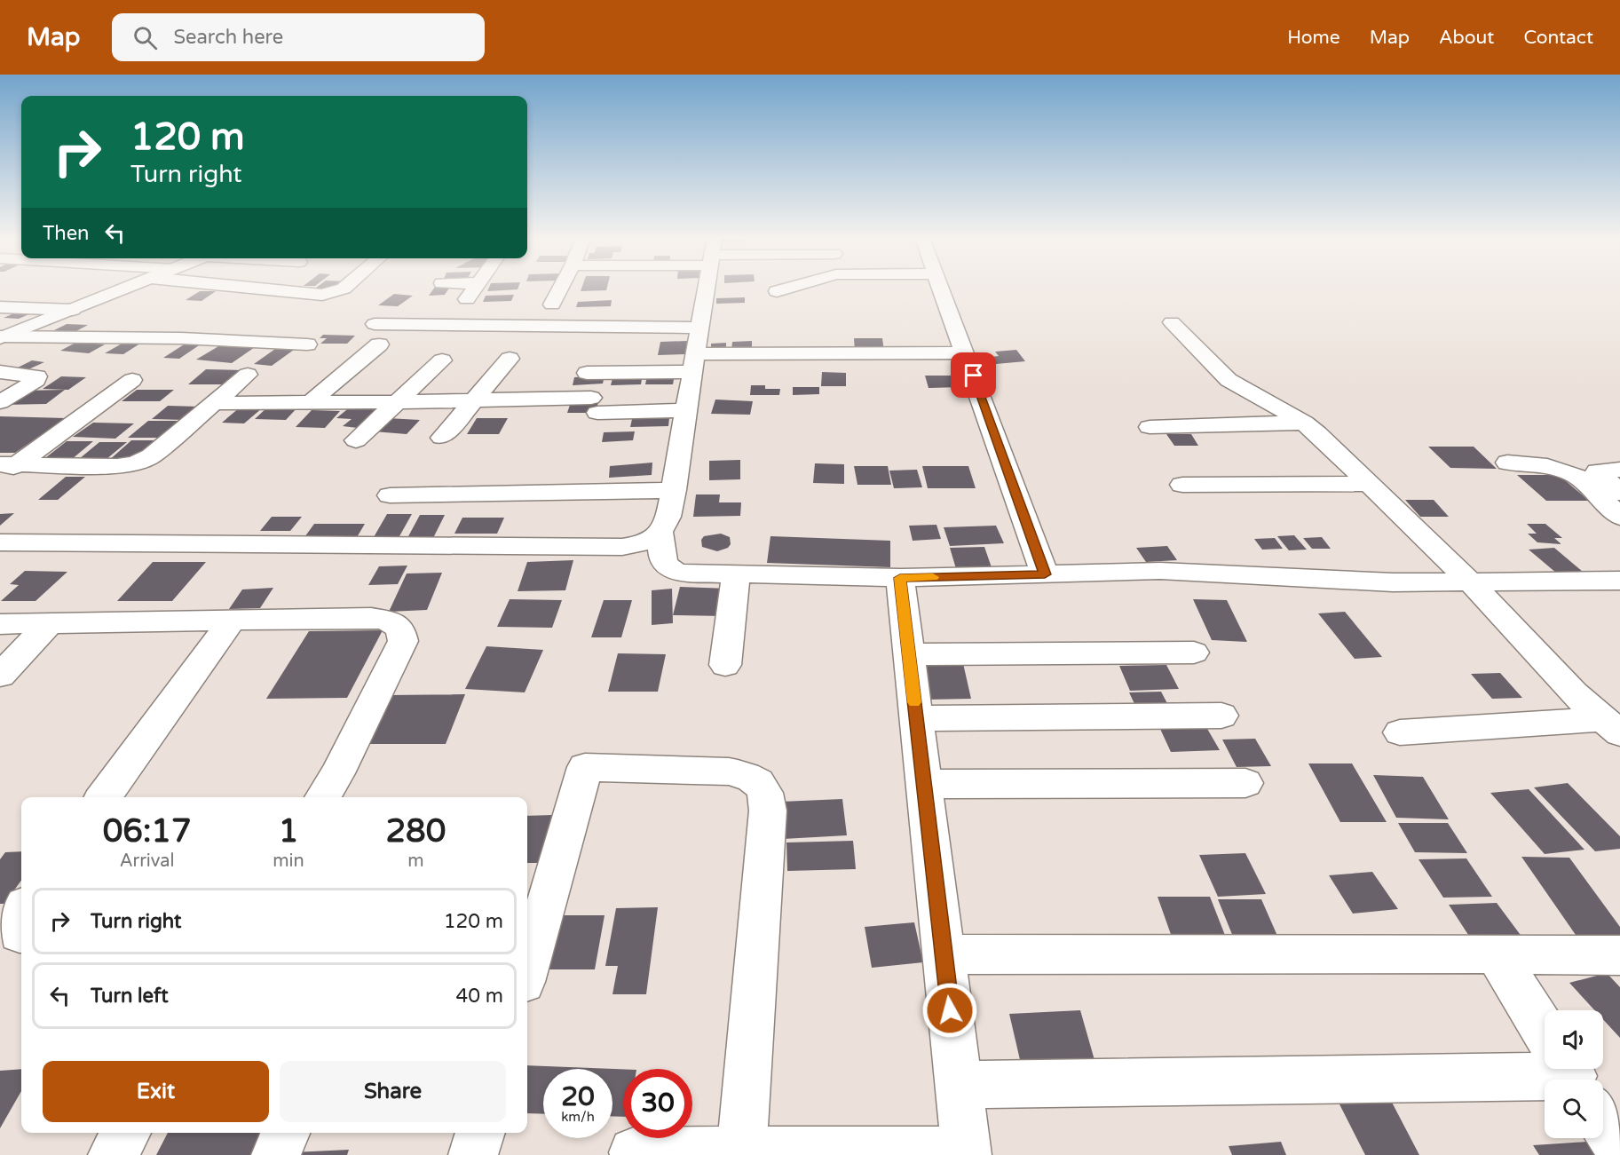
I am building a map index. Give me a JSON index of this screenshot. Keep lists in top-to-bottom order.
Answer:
{
  "page": {
    "header": "Map",
    "search": "Search here",
    "nav": [
      "Home",
      "Map",
      "About",
      "Contact"
    ],
    "turn": ["120 m", "Turn right"],
    "then": "Then",
    "eta": [
      "06:17",
      "Arrival",
      "1",
      "min",
      "280",
      "m"
    ],
    "list": [
      {
        "name": "Turn right",
        "value": "120 m"
      },
      {
        "name": "Turn left",
        "value": "40 m"
      }
    ],
    "buttons": ["Exit", "Share"],
    "speed": "20 km/h",
    "limit": "30"
  }
}
